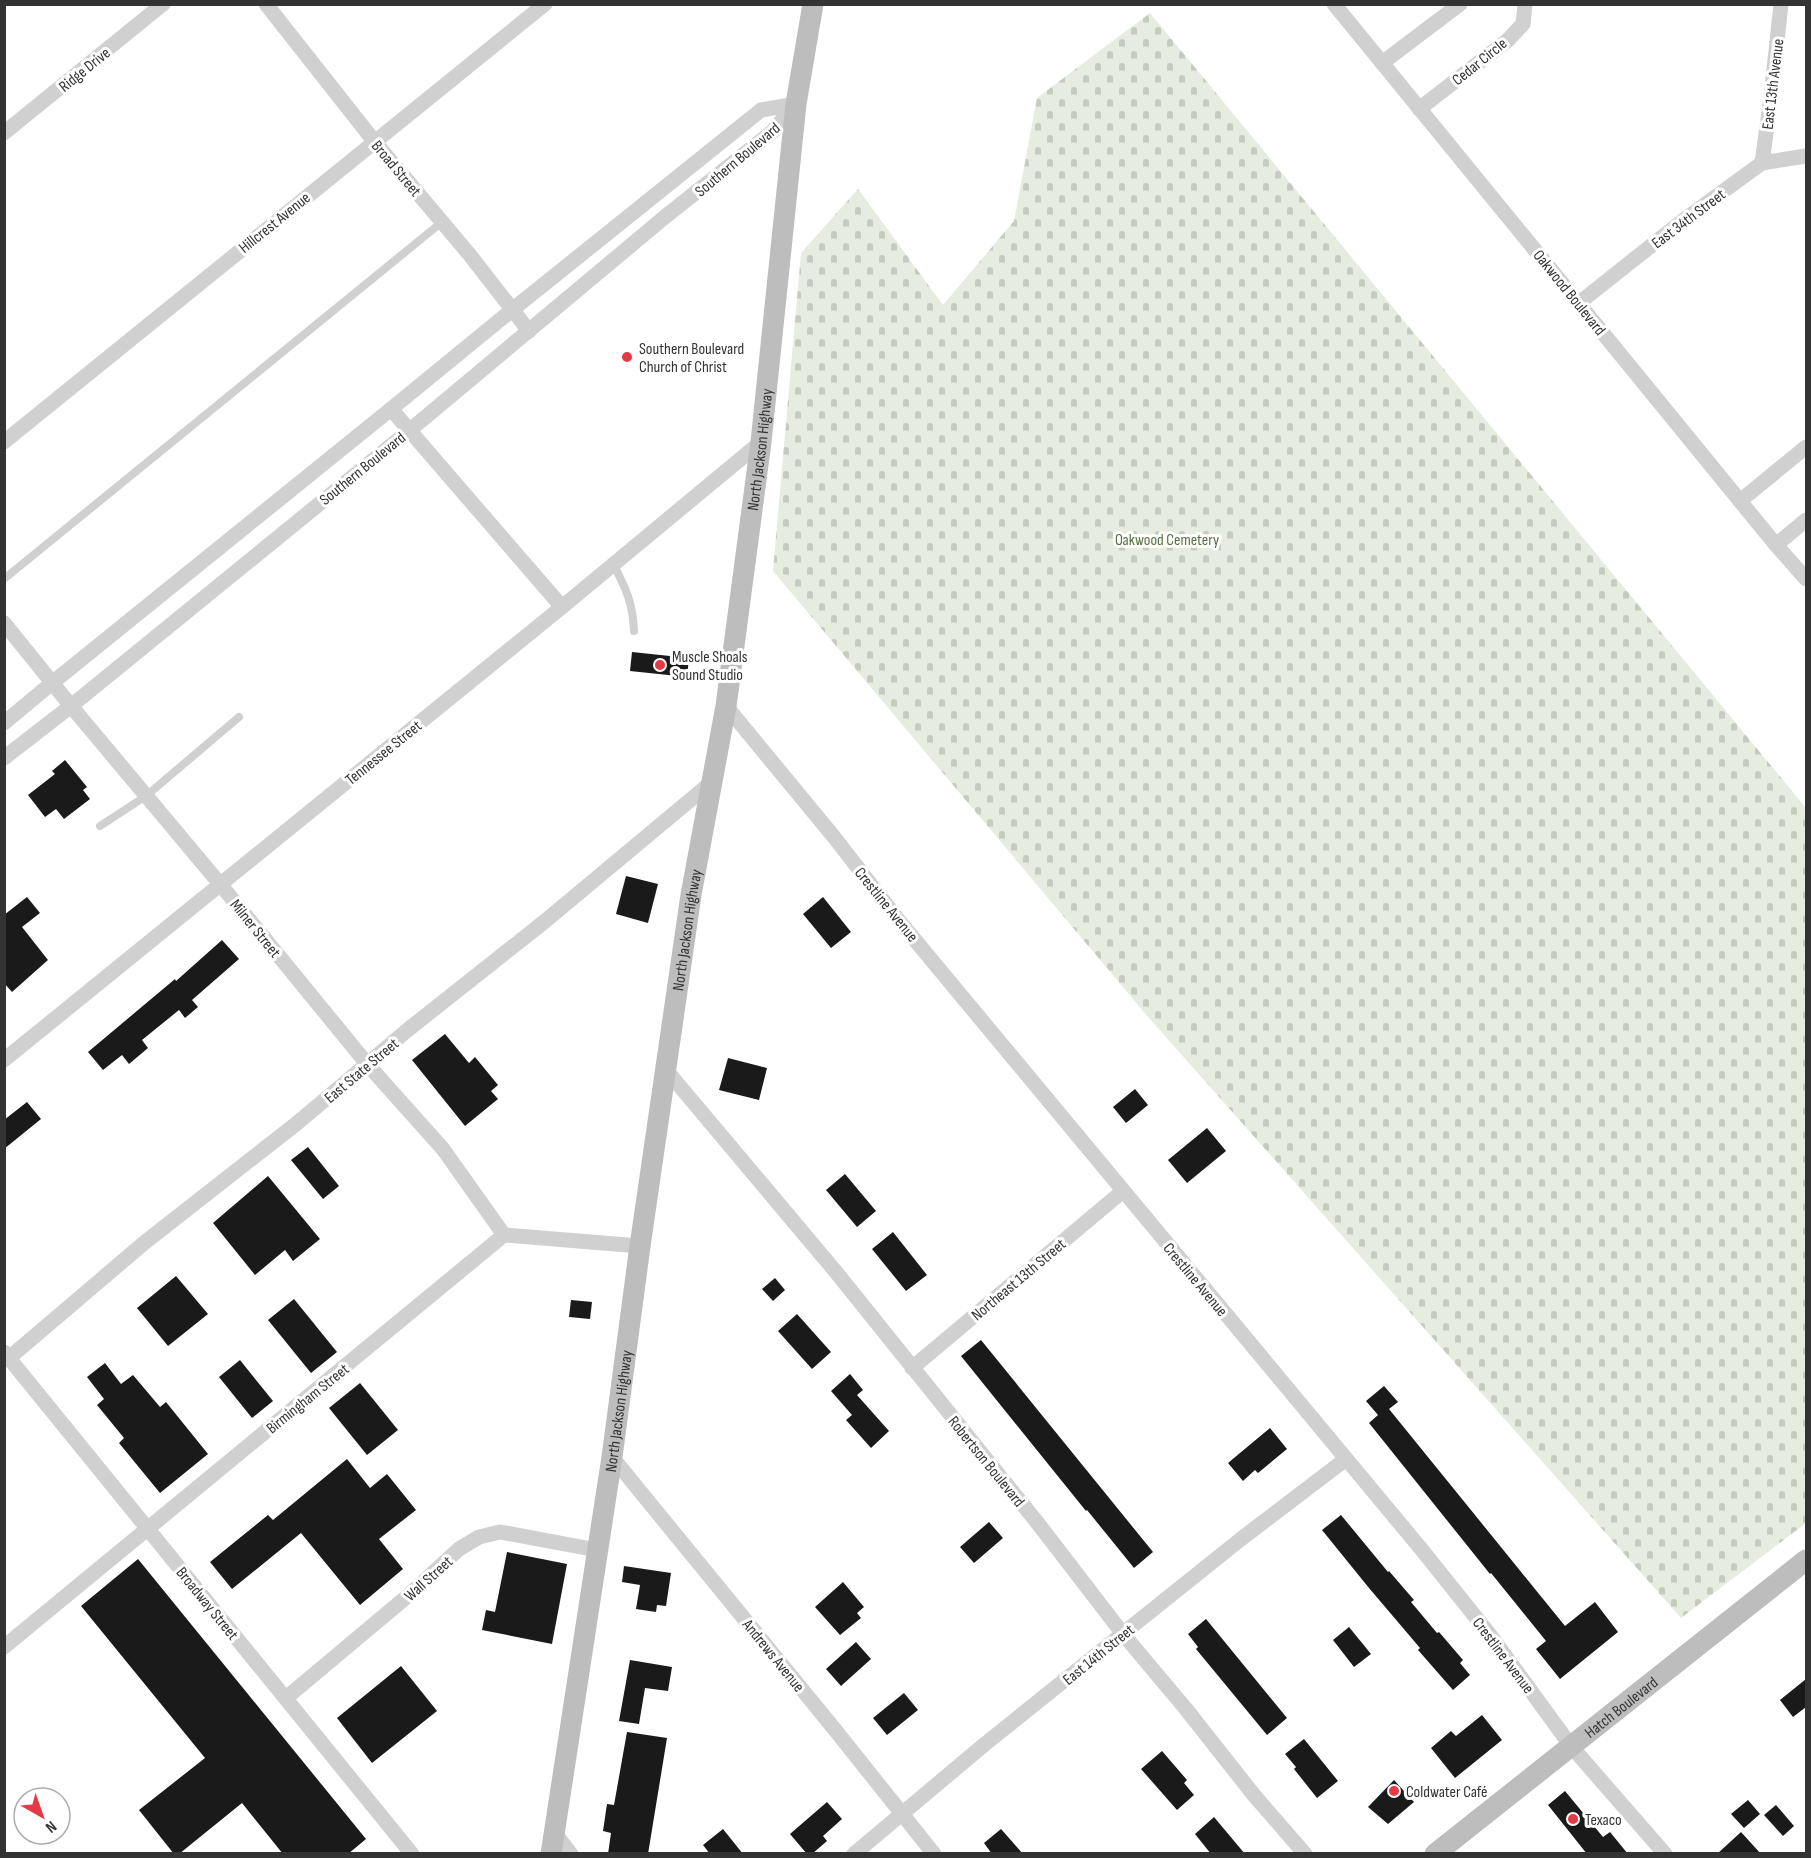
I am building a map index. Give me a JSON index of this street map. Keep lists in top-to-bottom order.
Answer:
{
  "streets": {
    "main road": ["North Jackson Highway", "Hatch Boulevard"],
    "street": [
      "Cedar Circle",
      "Ridge Drive",
      "East 13th Avenue",
      "Southern Boulevard",
      "Broad Street",
      "East 34th Street",
      "Hillcrest Avenue",
      "Oakwood Boulevard",
      "Tennessee Street",
      "Crestline Avenue",
      "Milner Street",
      "East State Street",
      "Northeast 13th Street",
      "Birmingham Street",
      "Robertson Boulevard",
      "Wall Street",
      "Broadway Street",
      "East 14th Street",
      "Andrews Avenue"
    ]
  },
  "crossings": [
    ["Cedar Circle", "Oakwood Boulevard"],
    ["East 13th Avenue", "East 34th Street"],
    ["Southern Boulevard", "Broad Street"],
    ["Southern Boulevard", "North Jackson Highway"],
    ["Southern Boulevard", "Milner Street"],
    ["Broad Street", "Hillcrest Avenue"],
    ["East 34th Street", "Oakwood Boulevard"],
    ["North Jackson Highway", "Tennessee Street"],
    ["North Jackson Highway", "Crestline Avenue"],
    ["North Jackson Highway", "East State Street"],
    ["North Jackson Highway", "Robertson Boulevard"],
    ["North Jackson Highway", "Wall Street"],
    ["North Jackson Highway", "Andrews Avenue"],
    ["Tennessee Street", "Milner Street"],
    ["Crestline Avenue", "Northeast 13th Street"],
    ["Crestline Avenue", "East 14th Street"],
    ["Crestline Avenue", "Hatch Boulevard"],
    ["Milner Street", "East State Street"],
    ["Milner Street", "Birmingham Street"],
    ["East State Street", "Broadway Street"],
    ["Northeast 13th Street", "Robertson Boulevard"],
    ["Birmingham Street", "Broadway Street"],
    ["Robertson Boulevard", "East 14th Street"],
    ["Wall Street", "Broadway Street"],
    ["East 14th Street", "Andrews Avenue"]
  ],
  "parks": ["Oakwood Cemetery"],
  "places": [
    "Southern Boulevard Church of Christ",
    "Muscle Shoals Sound Studio",
    "Coldwater Café",
    "Texaco"
  ],
  "north": "bottom right"
}
